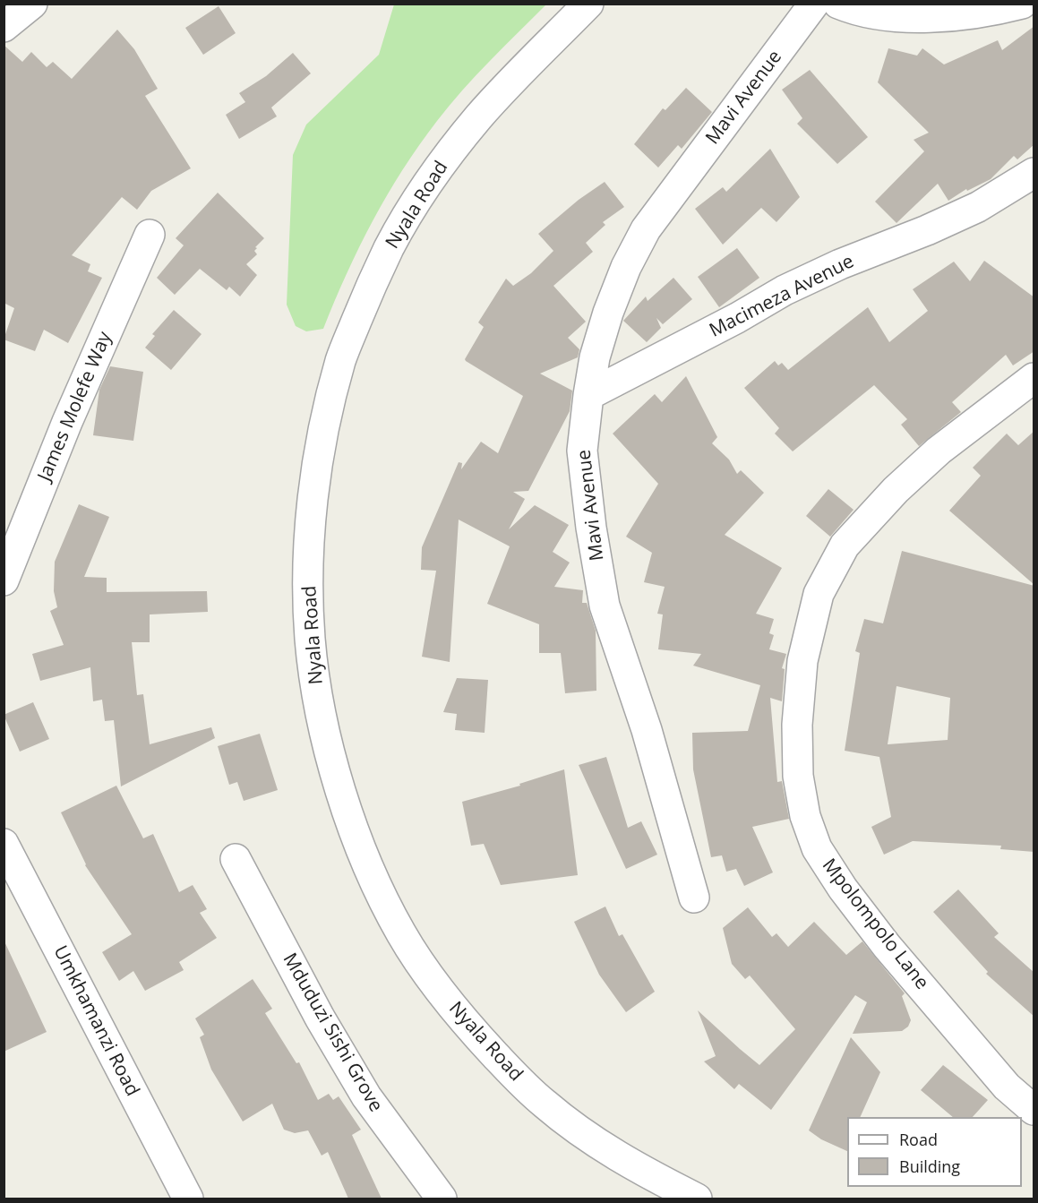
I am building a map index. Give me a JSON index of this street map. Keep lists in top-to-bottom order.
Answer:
{
  "streets": {
    "street": [
      "Mavi Avenue",
      "Nyala Road",
      "Macimeza Avenue",
      "James Molefe Way",
      "Mpolompolo Lane",
      "Umkhamanzi Road",
      "Mduduzi Sishi Grove"
    ]
  },
  "crossings": [
    ["Mavi Avenue", "Macimeza Avenue"]
  ],
  "legend": ["Road", "Building"]
}
